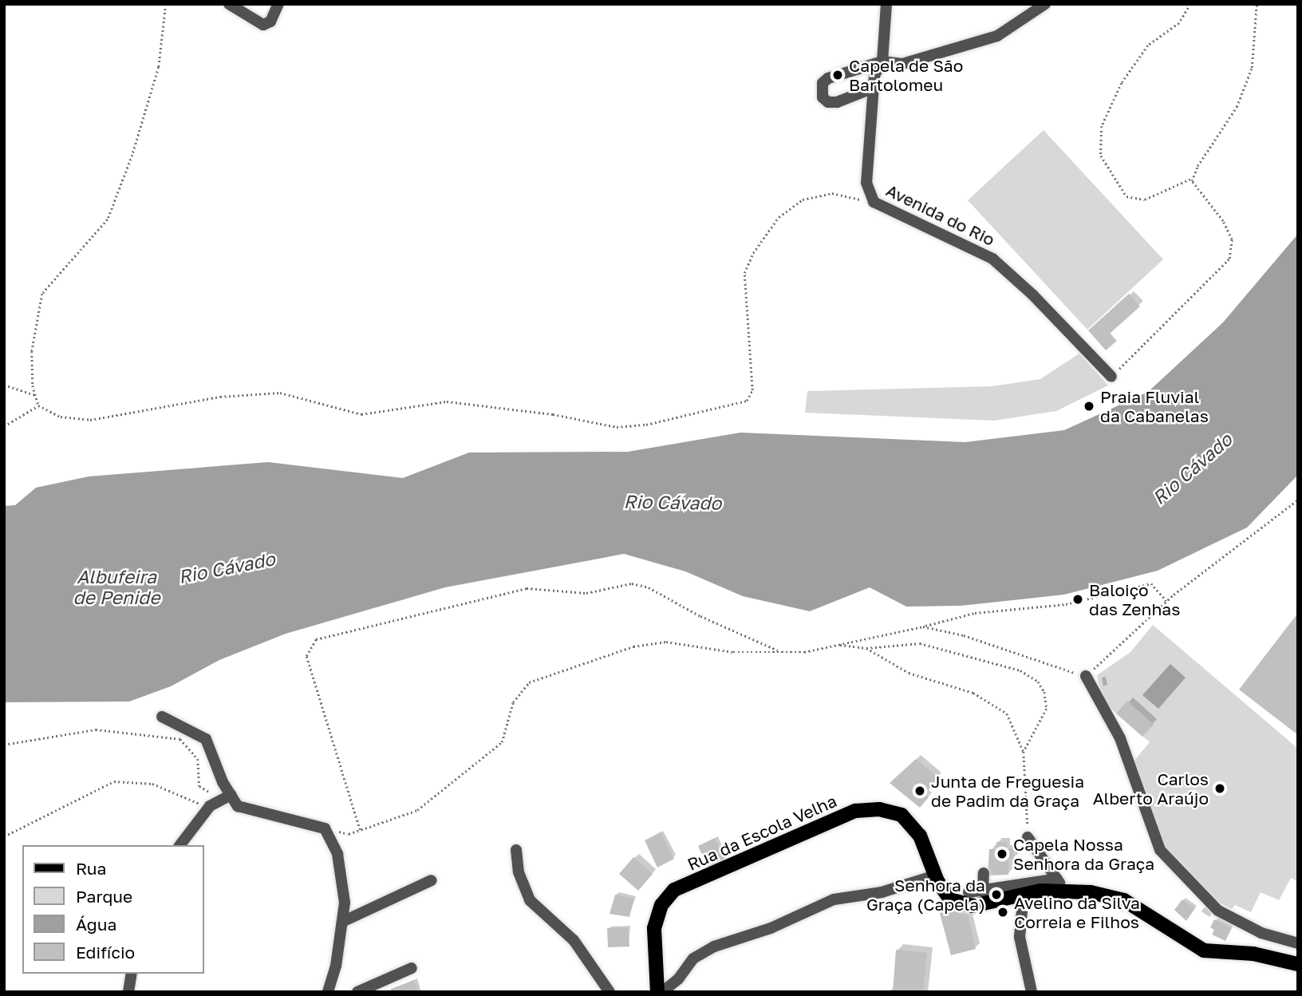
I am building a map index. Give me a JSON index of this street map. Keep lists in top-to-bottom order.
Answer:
{
  "streets": {
    "main road": ["Rua da Escola Velha"],
    "street": ["Avenida do Rio"]
  },
  "water": ["Rio Cávado", "Albufeira de Penide"],
  "places": [
    "Capela de São Bartolomeu",
    "Praia Fluvial da Cabanelas",
    "Baloiço das Zenhas",
    "Carlos Alberto Araújo",
    "Junta de Freguesia de Padim da Graça",
    "Capela Nossa Senhora da Graça",
    "Senhora da Graça (Capela)",
    "Avelino da Silva Correia e Filhos"
  ],
  "legend": [
    "Rua",
    "Parque",
    "Água",
    "Edifício"
  ]
}
